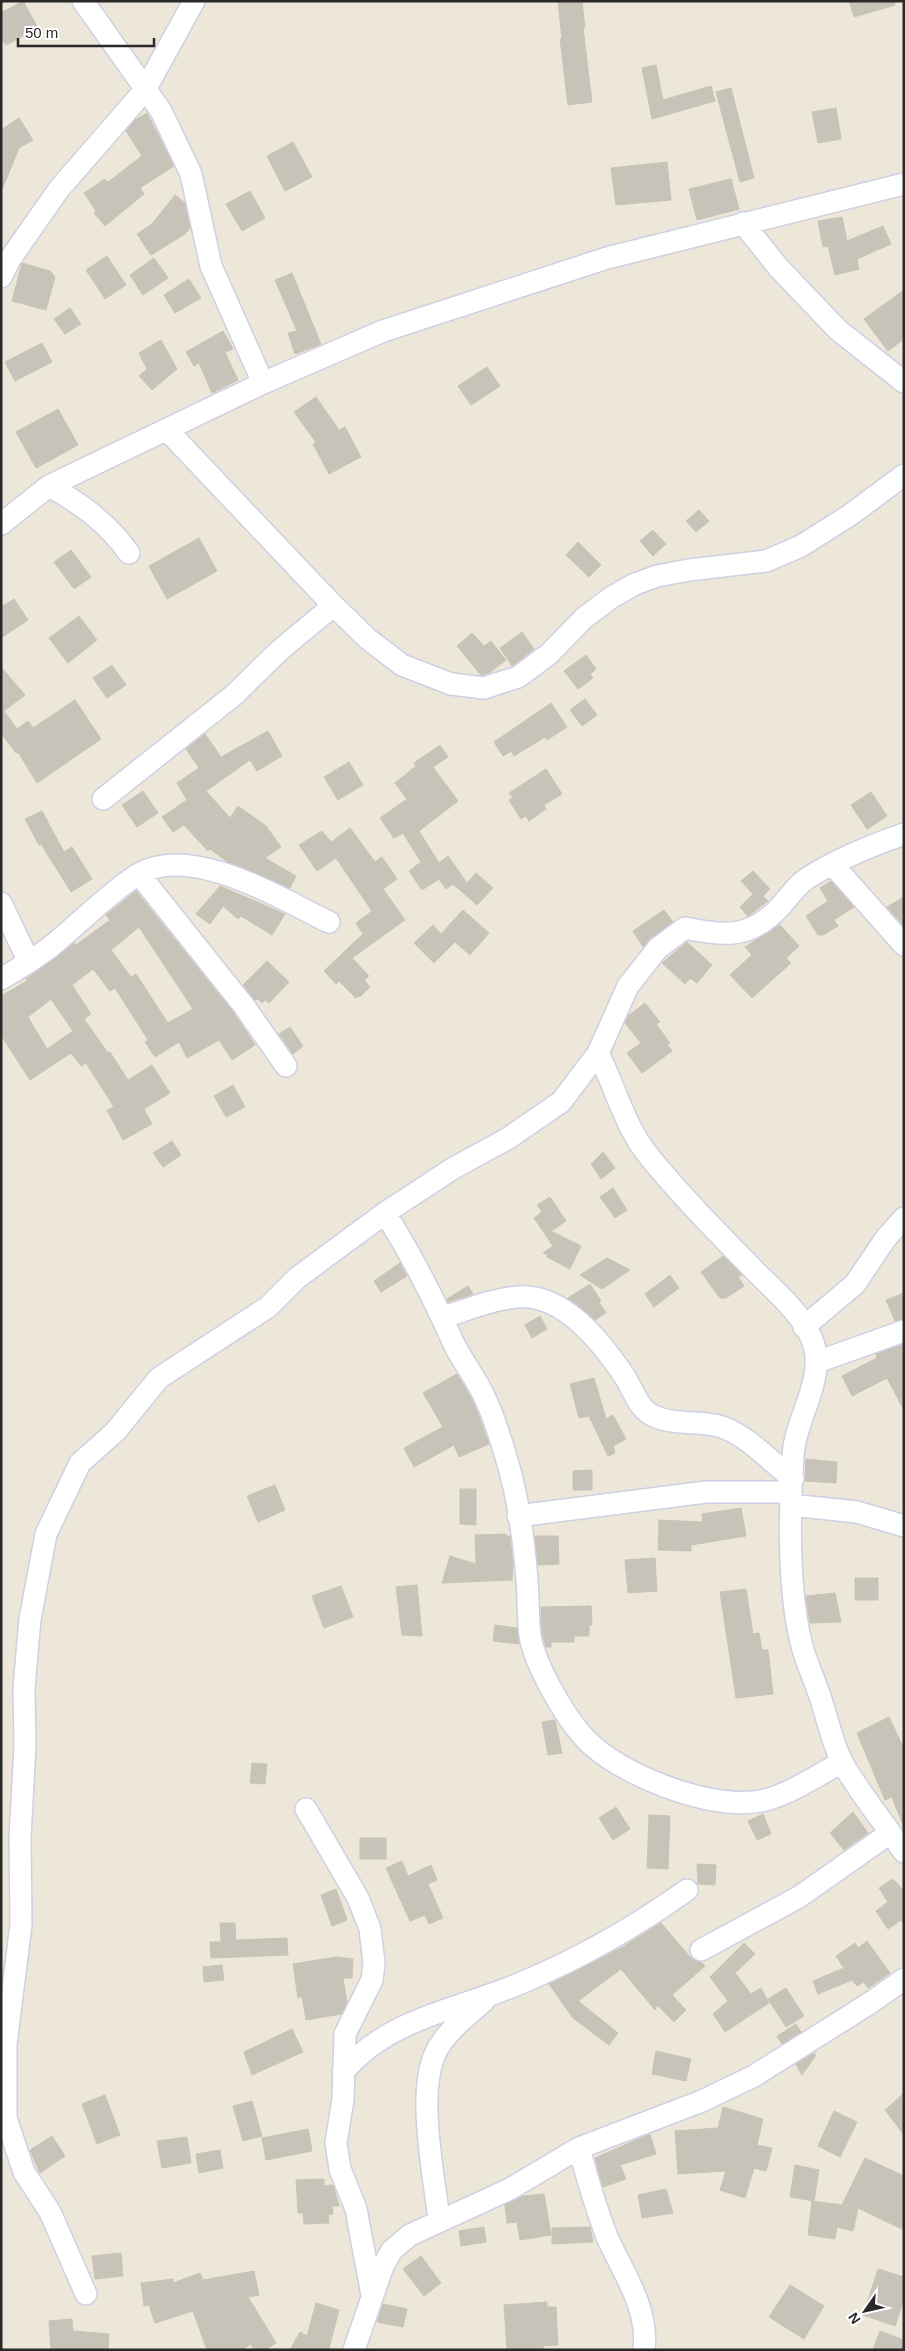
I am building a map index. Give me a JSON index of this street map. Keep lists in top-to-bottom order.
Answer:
{
  "scale_bar": "50 m",
  "north": "bottom left"
}
